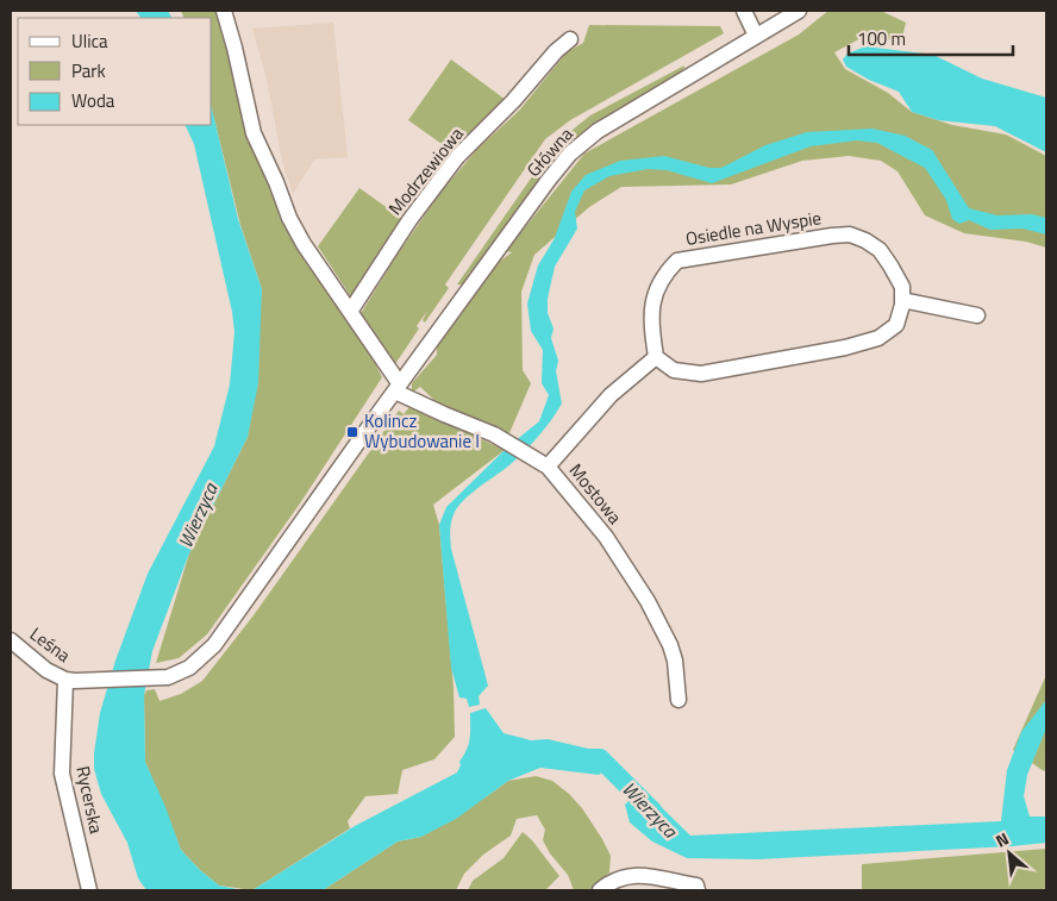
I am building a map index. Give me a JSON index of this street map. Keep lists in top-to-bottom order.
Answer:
{
  "streets": {
    "street": [
      "Główna",
      "Modrzewiowa",
      "Osiedle na Wyspie",
      "Mostowa",
      "Leśna",
      "Rycerska"
    ]
  },
  "crossings": [
    ["Główna", "Mostowa"],
    ["Główna", "Leśna"],
    ["Leśna", "Rycerska"]
  ],
  "water": ["Wierzyca"],
  "places": {
    "transit": ["Kolincz Wybudowanie I"]
  },
  "legend": ["Ulica", "Park", "Woda"],
  "scale_bar": "100 m",
  "north": "top left"
}
